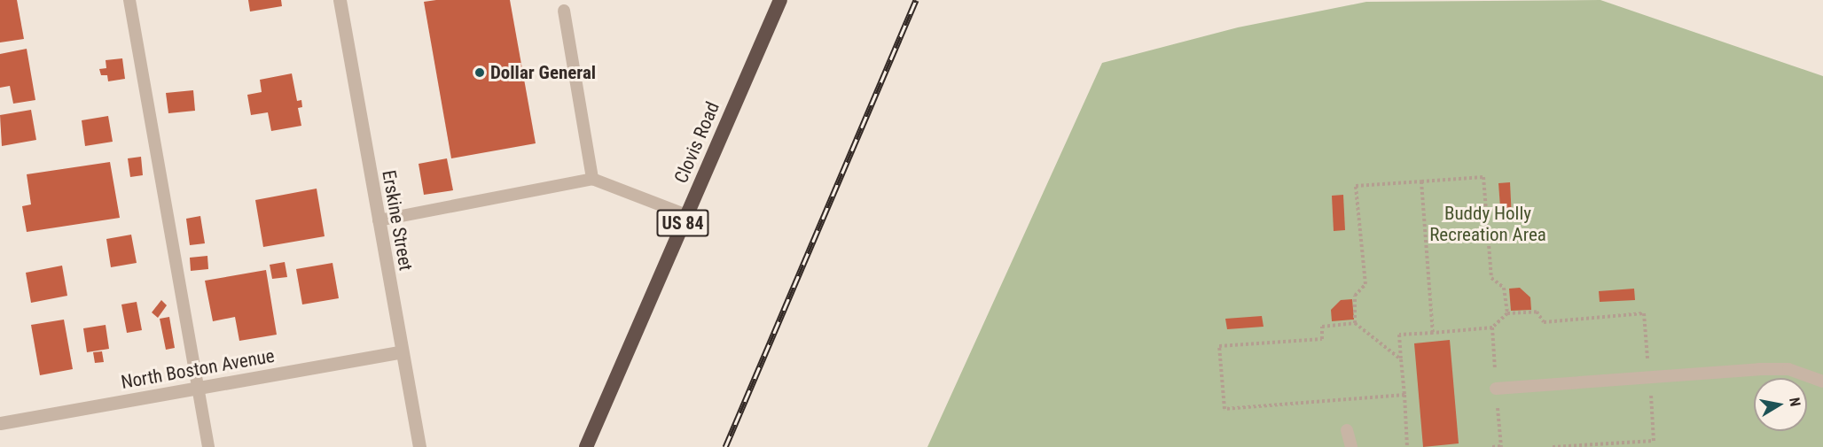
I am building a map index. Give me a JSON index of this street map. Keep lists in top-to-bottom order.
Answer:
{
  "streets": {
    "highway": ["Clovis Road", "US 84"],
    "street": ["Erskine Street", "North Boston Avenue"]
  },
  "crossings": [
    ["Erskine Street", "North Boston Avenue"]
  ],
  "parks": ["Buddy Holly Recreation Area"],
  "places": ["Dollar General"],
  "north": "right"
}
